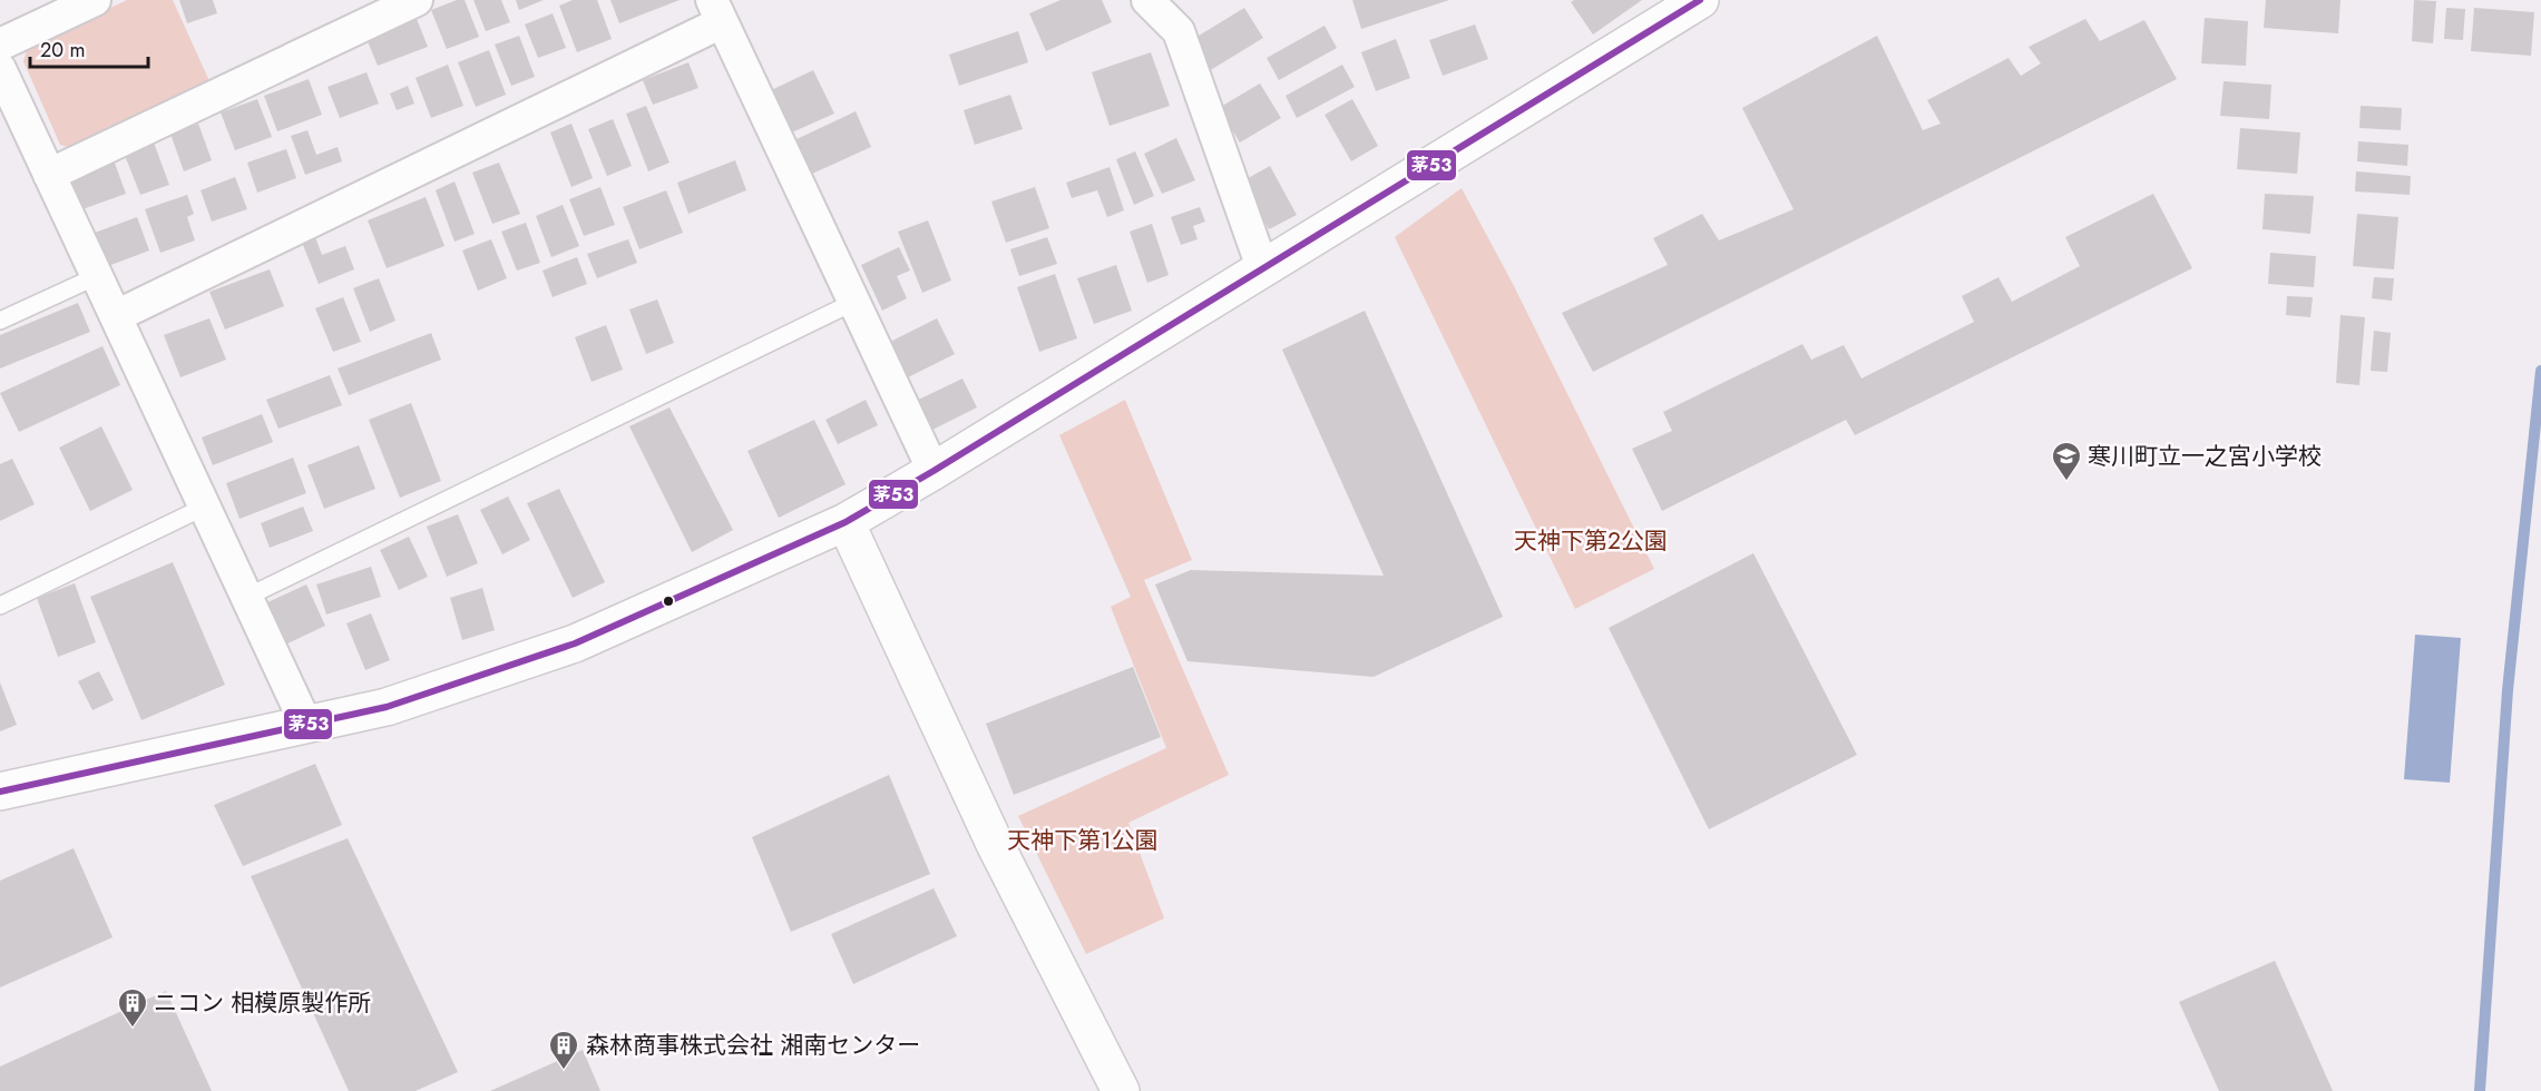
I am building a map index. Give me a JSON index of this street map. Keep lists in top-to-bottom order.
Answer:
{
  "parks": ["天神下第2公園", "天神下第1公園"],
  "places": {
    "school or university": ["寒川町立一之宮小学校"],
    "building": ["ニコン 相模原製作所", "森林商事株式会社 湘南センター"]
  },
  "lines": ["transit line 茅53"],
  "scale_bar": "20 m"
}
